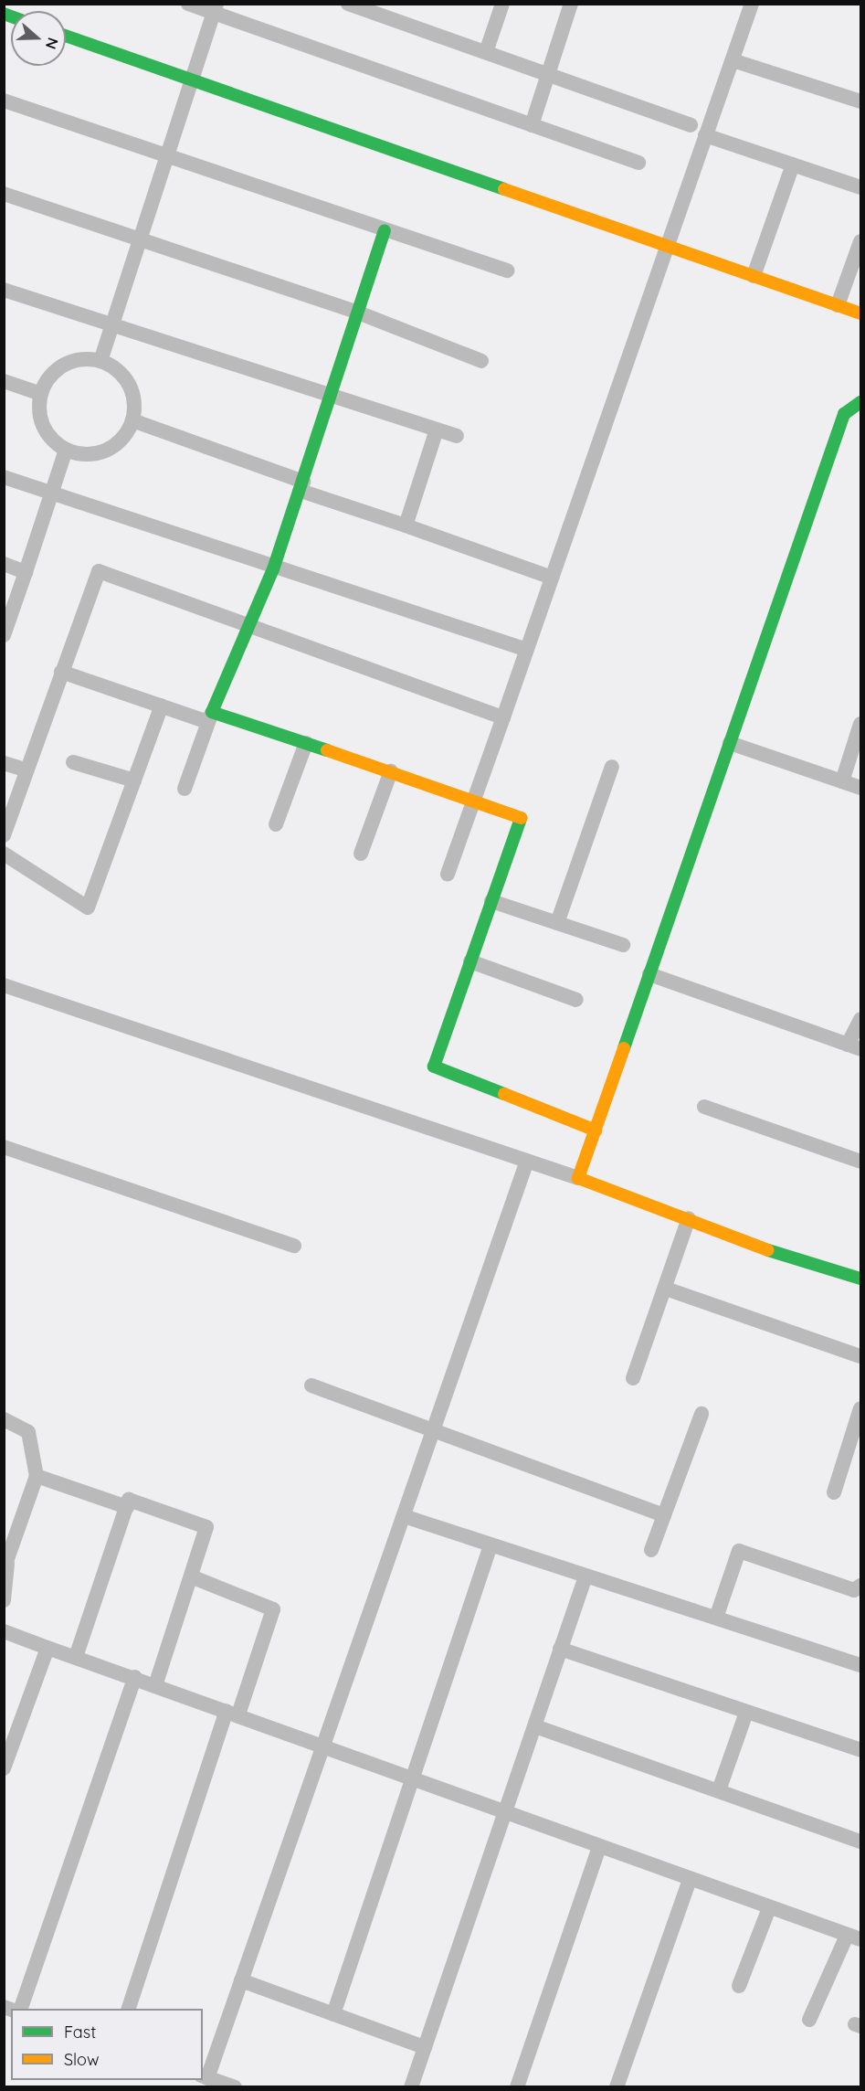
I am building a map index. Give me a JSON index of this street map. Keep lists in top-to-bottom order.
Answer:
{
  "legend": ["Fast", "Slow"],
  "north": "right"
}
